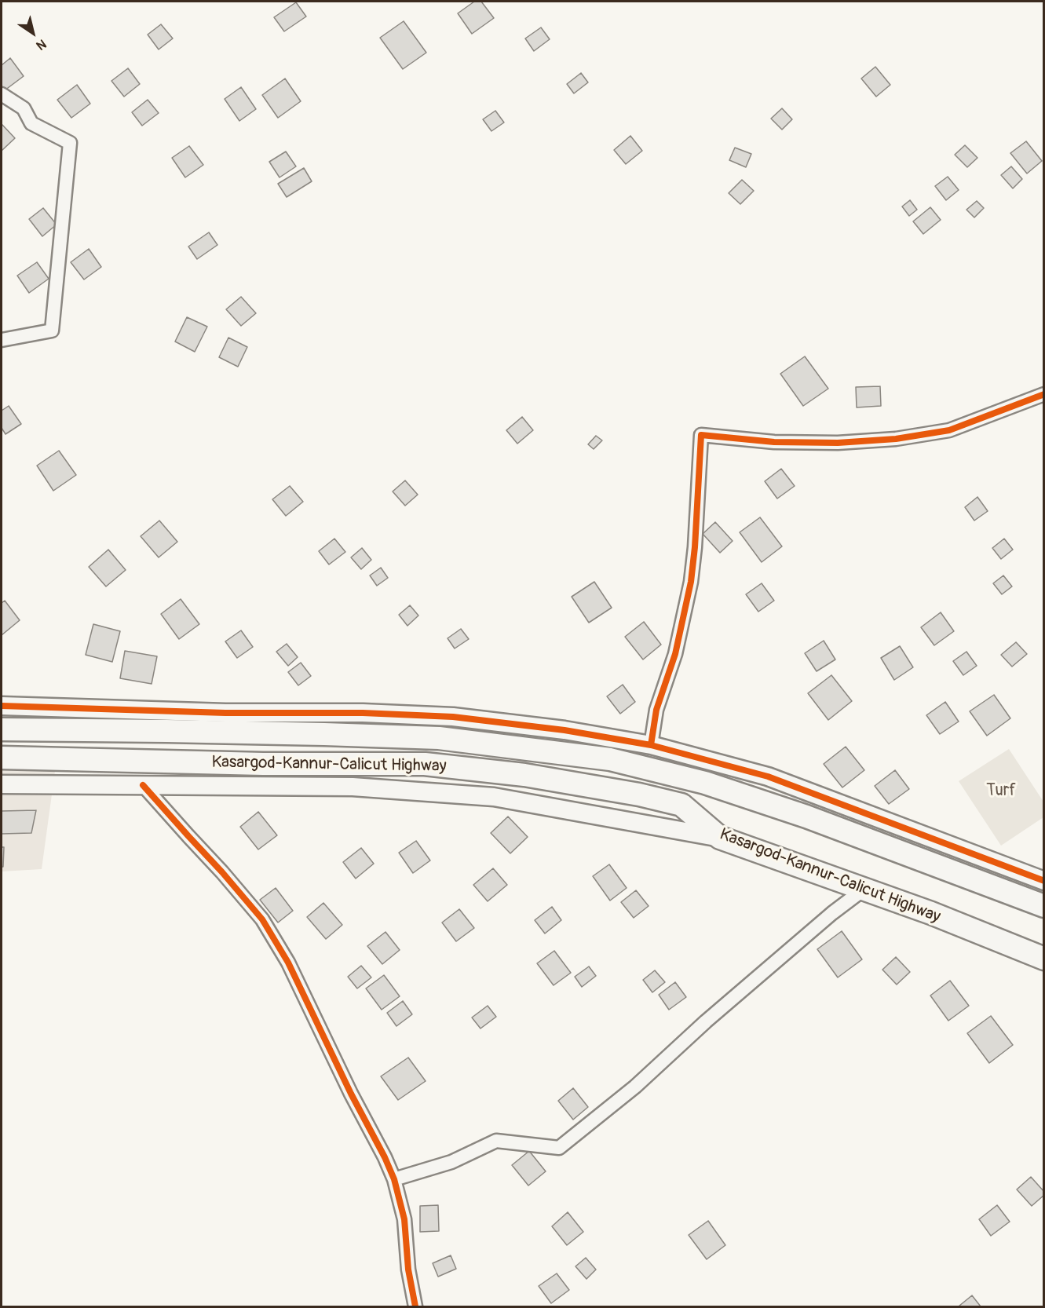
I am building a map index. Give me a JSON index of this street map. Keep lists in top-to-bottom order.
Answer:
{
  "streets": {
    "highway": ["Kasargod-Kannur-Calicut Highway"]
  },
  "parks": ["Turf"],
  "north": "bottom right"
}
